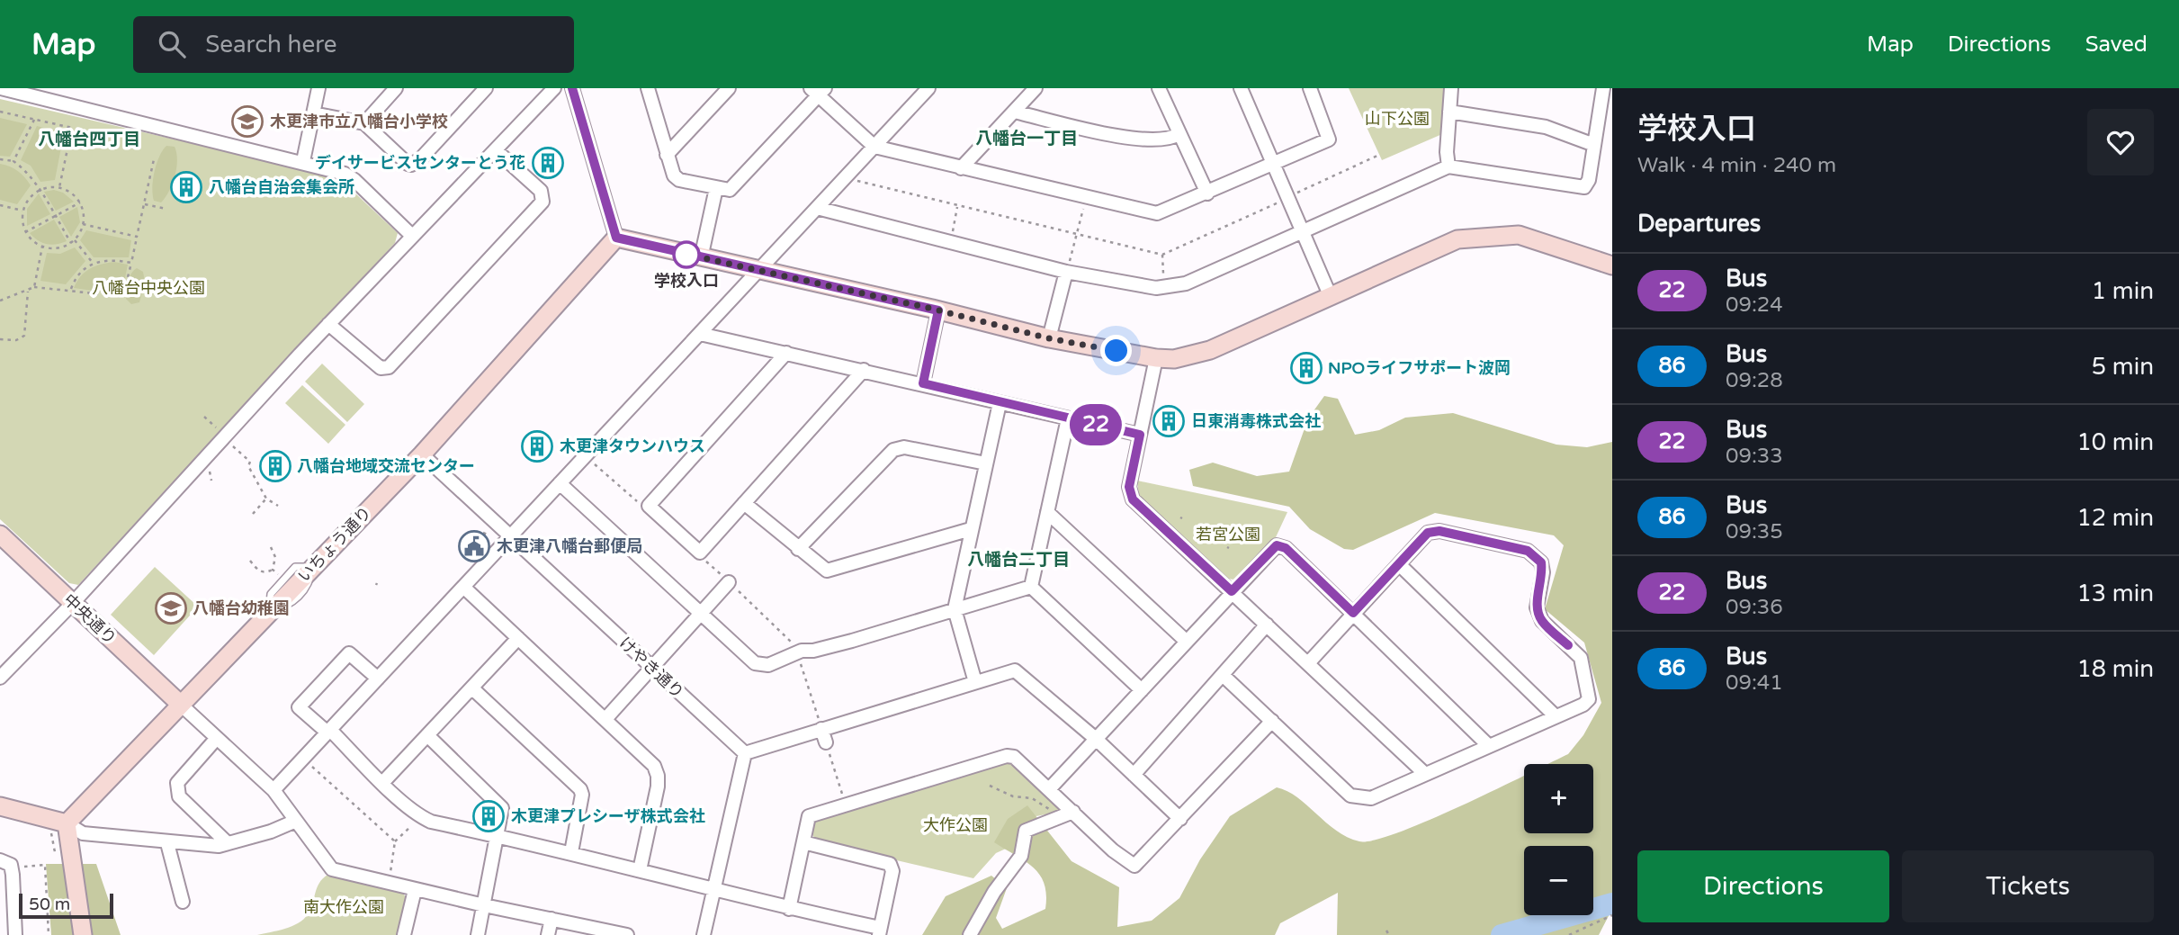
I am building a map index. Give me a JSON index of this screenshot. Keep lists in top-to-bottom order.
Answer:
{
  "streets": {
    "street": ["いちょう通り", "中央通り", "けやき通り"]
  },
  "crossings": [
    ["いちょう通り", "中央通り"],
    ["いちょう通り", "けやき通り"]
  ],
  "districts": ["八幡台一丁目", "八幡台四丁目", "八幡台二丁目"],
  "parks": [
    "山下公園",
    "八幡台中央公園",
    "若宮公園",
    "大作公園",
    "南大作公園"
  ],
  "places": {
    "school or university": ["木更津市立八幡台小学校", "八幡台幼稚園"],
    "building": [
      "デイサービスセンターとう花",
      "八幡台自治会集会所",
      "NPOライフサポート波岡",
      "日東消毒株式会社",
      "木更津タウンハウス",
      "八幡台地域交流センター",
      "木更津プレシーザ株式会社"
    ],
    "other": ["学校入口"],
    "public building": ["木更津八幡台郵便局"]
  },
  "lines": ["bus line 22"],
  "scale_bar": "50 m",
  "page": {
    "header": "Map",
    "search": "Search here",
    "nav": ["Map", "Directions", "Saved"],
    "on_map": "22",
    "heading": [
      ["学校入口", "Walk · 4 min · 240 m"],
      "Departures"
    ],
    "list": [
      {
        "mark": "22",
        "name": "Bus",
        "note": "09:24",
        "value": "1 min"
      },
      {
        "mark": "86",
        "name": "Bus",
        "note": "09:28",
        "value": "5 min"
      },
      {
        "mark": "22",
        "name": "Bus",
        "note": "09:33",
        "value": "10 min"
      },
      {
        "mark": "86",
        "name": "Bus",
        "note": "09:35",
        "value": "12 min"
      },
      {
        "mark": "22",
        "name": "Bus",
        "note": "09:36",
        "value": "13 min"
      },
      {
        "mark": "86",
        "name": "Bus",
        "note": "09:41",
        "value": "18 min"
      }
    ],
    "map_buttons": ["+", "−"],
    "buttons": ["Directions", "Tickets"],
    "scale": "50 m"
  }
}
